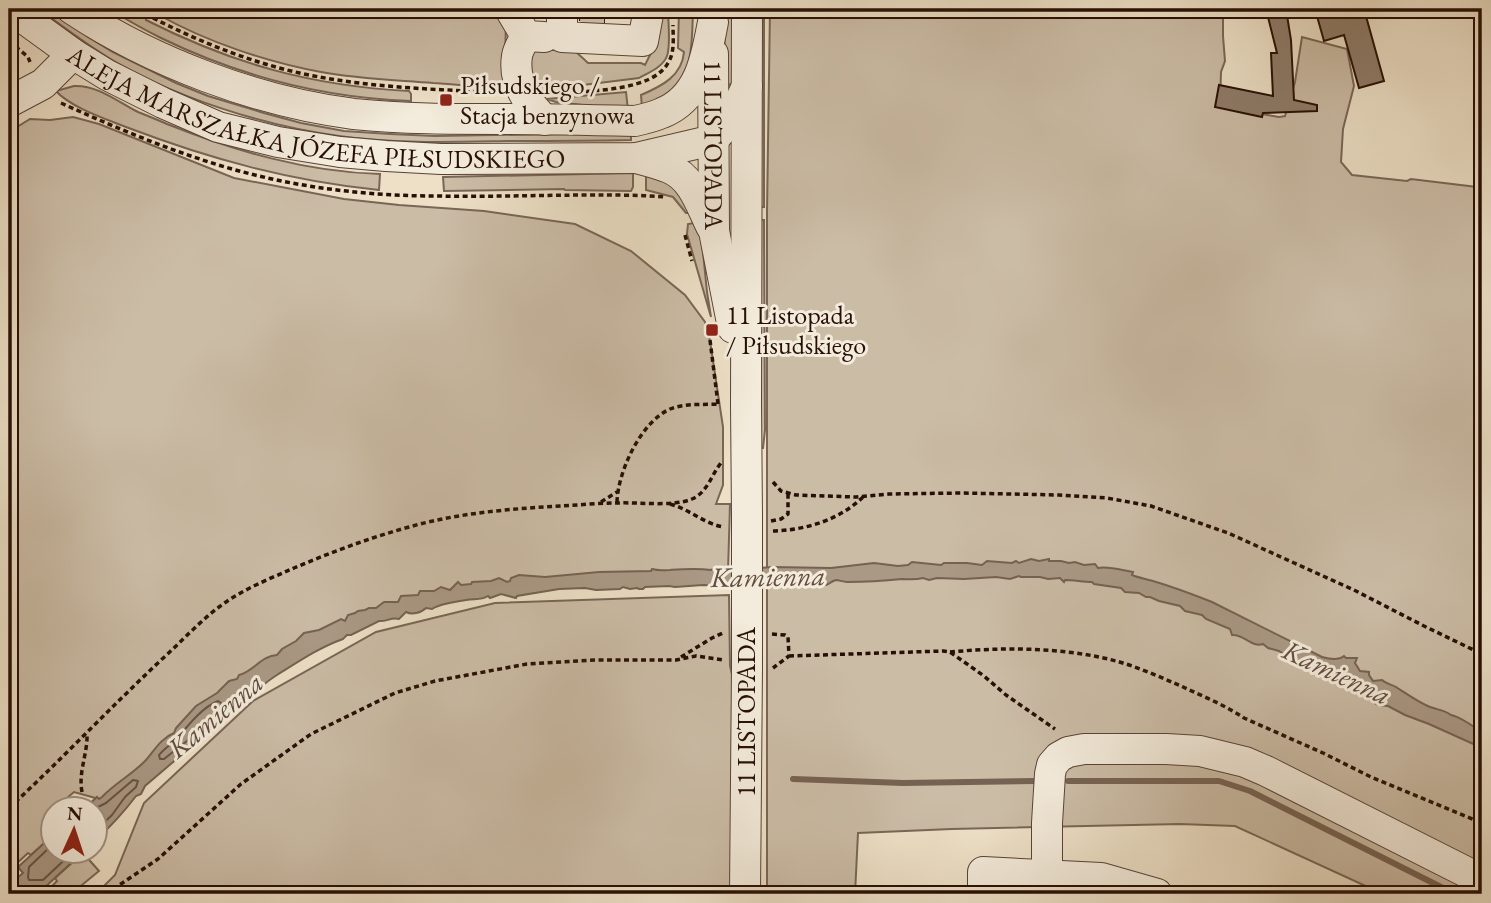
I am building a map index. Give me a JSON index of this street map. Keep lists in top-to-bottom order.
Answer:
{
  "streets": {
    "street": ["ALEJA MARSZAŁKA JÓZEFA PIŁSUDSKIEGO", "11 LISTOPADA"]
  },
  "crossings": [
    ["ALEJA MARSZAŁKA JÓZEFA PIŁSUDSKIEGO", "11 LISTOPADA"]
  ],
  "water": ["Kamienna"],
  "places": {
    "transit": ["Piłsudskiego / Stacja benzynowa", "11 Listopada / Piłsudskiego"]
  },
  "north": "top"
}
